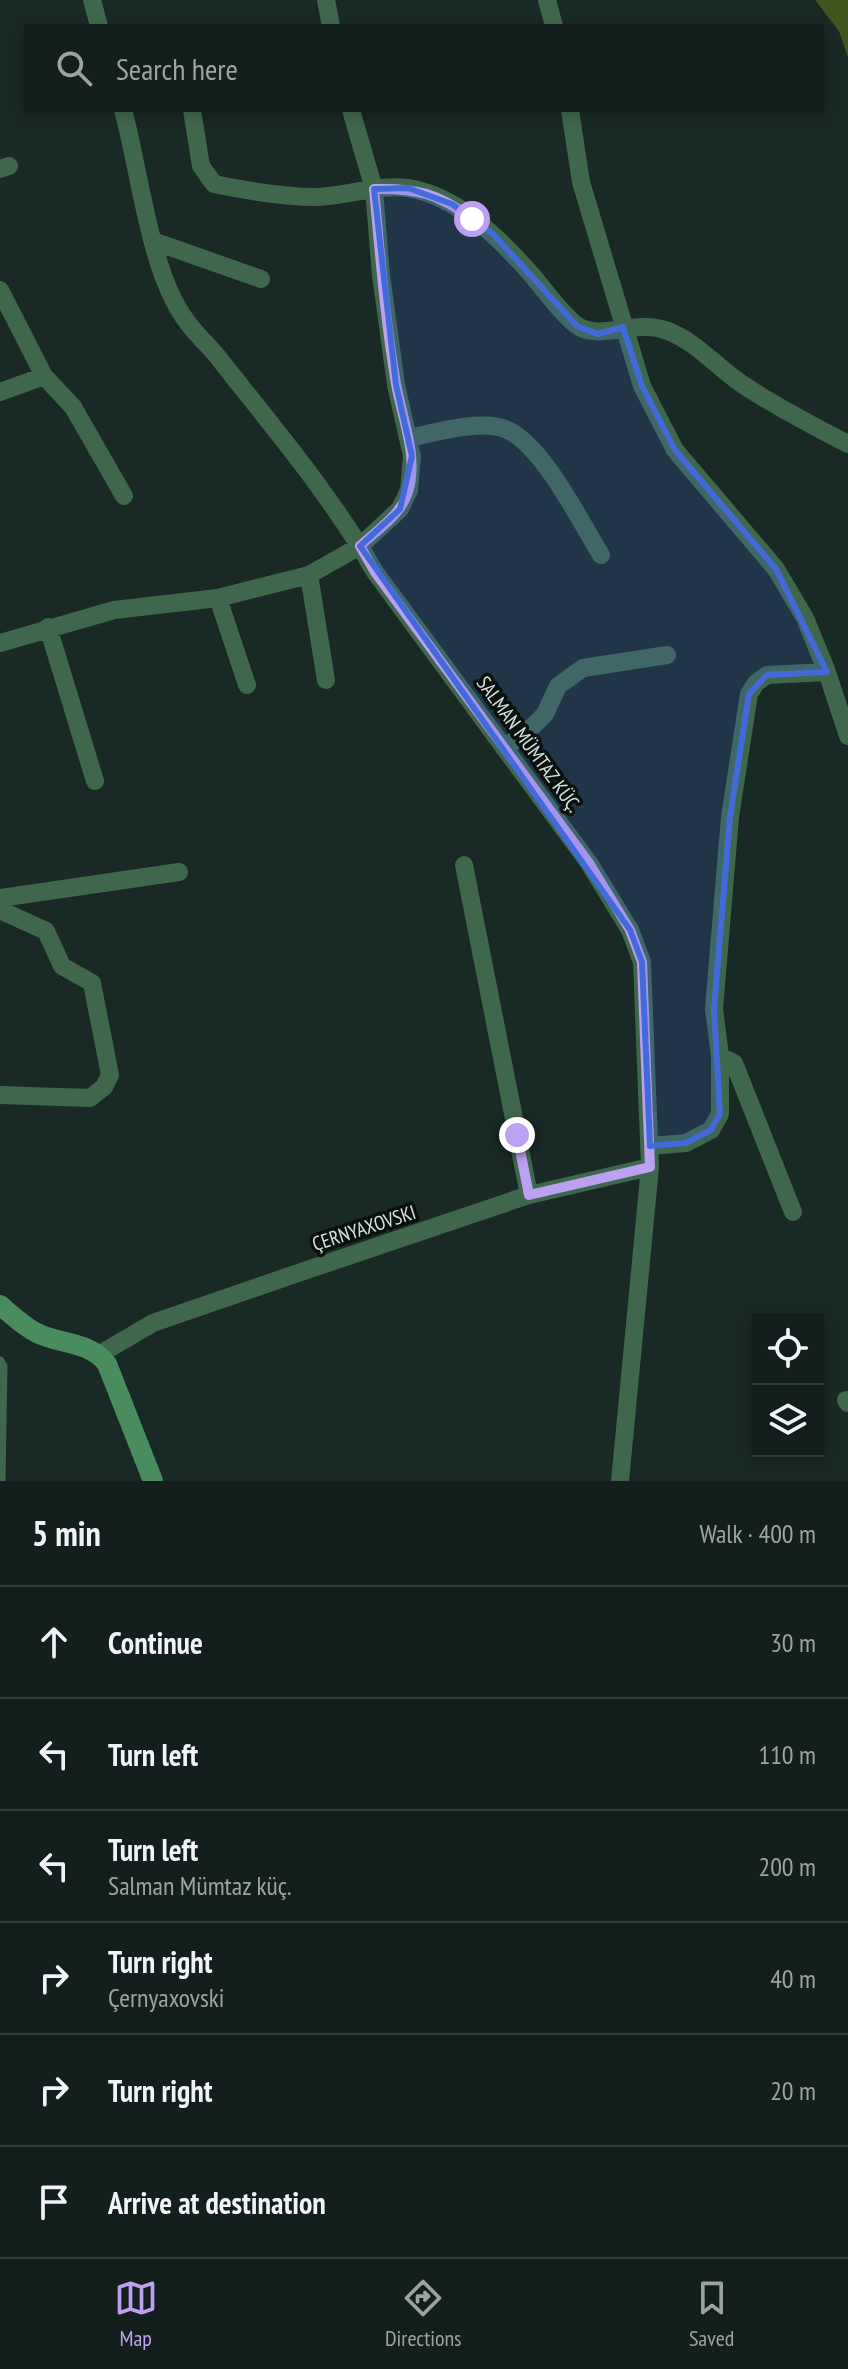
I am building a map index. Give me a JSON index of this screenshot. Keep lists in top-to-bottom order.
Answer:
{
  "streets": {
    "street": ["SALMAN MÜMTAZ KÜÇ.", "ÇERNYAXOVSKI"]
  },
  "crossings": [
    ["SALMAN MÜMTAZ KÜÇ.", "ÇERNYAXOVSKI"]
  ],
  "page": {
    "search": "Search here",
    "heading": ["5 min", "Walk · 400 m"],
    "list": [
      ["Continue", "30 m"],
      ["Turn left", "110 m"],
      ["Turn left", "Salman Mümtaz küç.", "200 m"],
      ["Turn right", "Çernyaxovski", "40 m"],
      ["Turn right", "20 m"],
      "Arrive at destination"
    ],
    "nav": ["Map", "Directions", "Saved"]
  }
}
